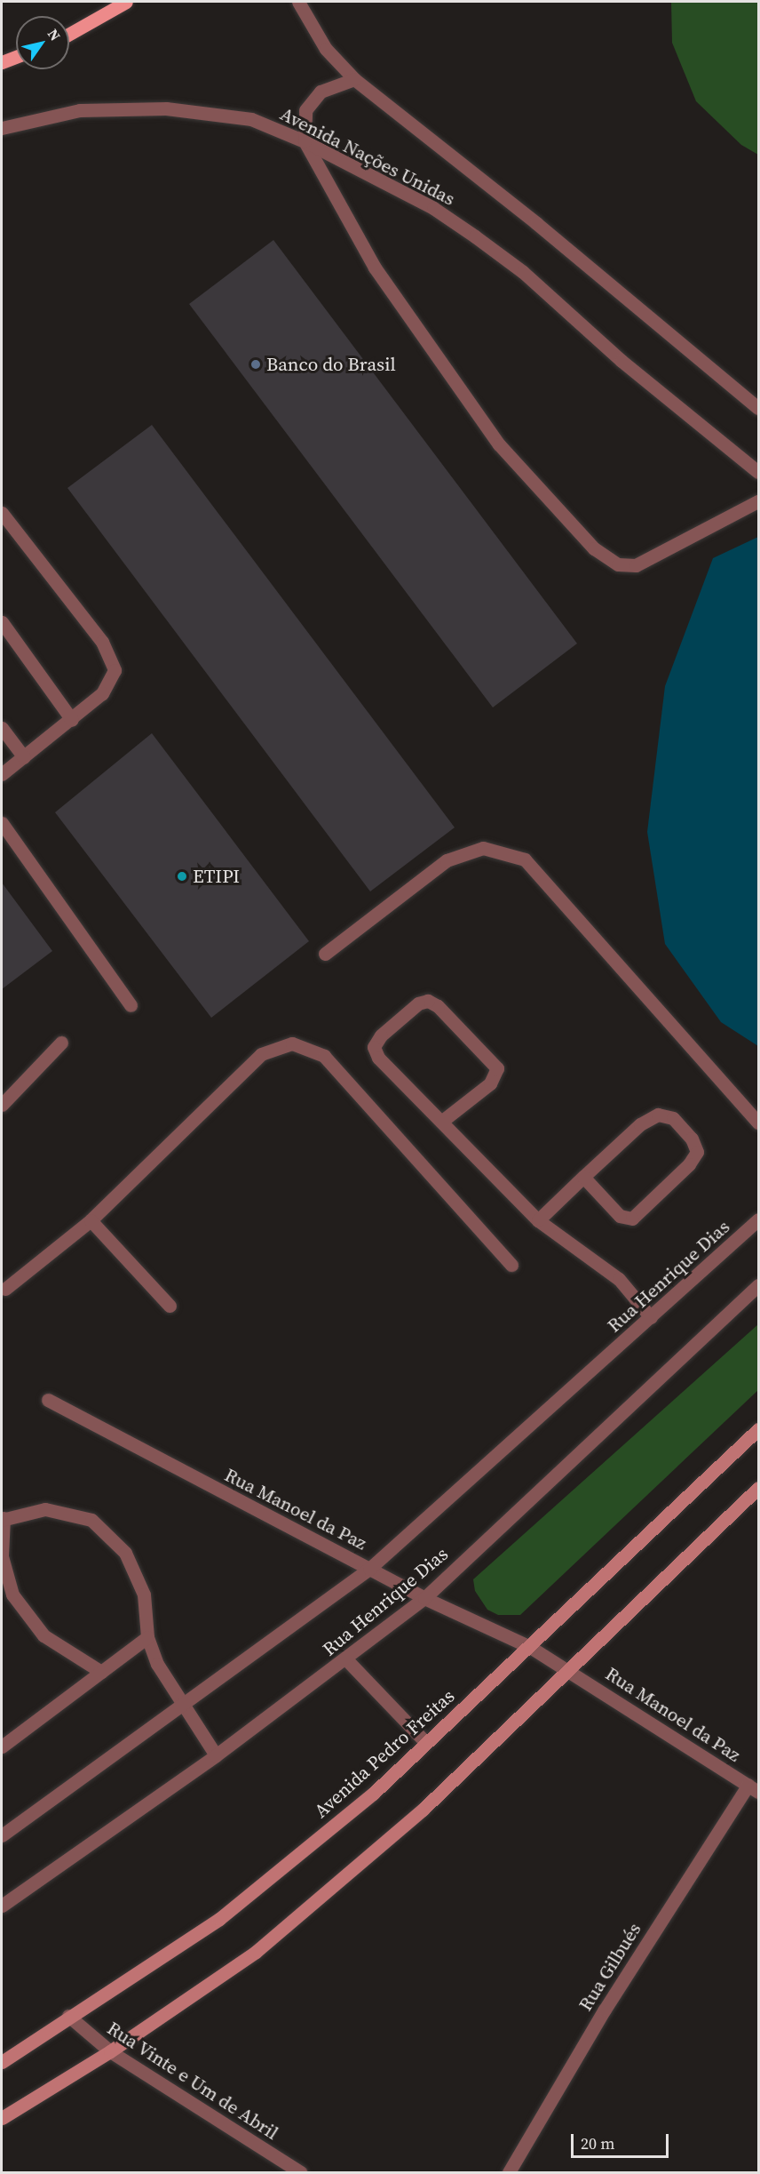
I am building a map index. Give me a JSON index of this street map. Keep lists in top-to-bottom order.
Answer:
{
  "streets": {
    "main road": ["Avenida Pedro Freitas"],
    "street": [
      "Avenida Nações Unidas",
      "Rua Henrique Dias",
      "Rua Manoel da Paz",
      "Rua Gilbués",
      "Rua Vinte e Um de Abril"
    ]
  },
  "crossings": [
    ["Rua Henrique Dias", "Rua Manoel da Paz"],
    ["Rua Manoel da Paz", "Avenida Pedro Freitas"],
    ["Rua Manoel da Paz", "Rua Gilbués"],
    ["Avenida Pedro Freitas", "Rua Vinte e Um de Abril"]
  ],
  "places": ["Banco do Brasil", "ETIPI"],
  "scale_bar": "20 m",
  "north": "top right"
}
